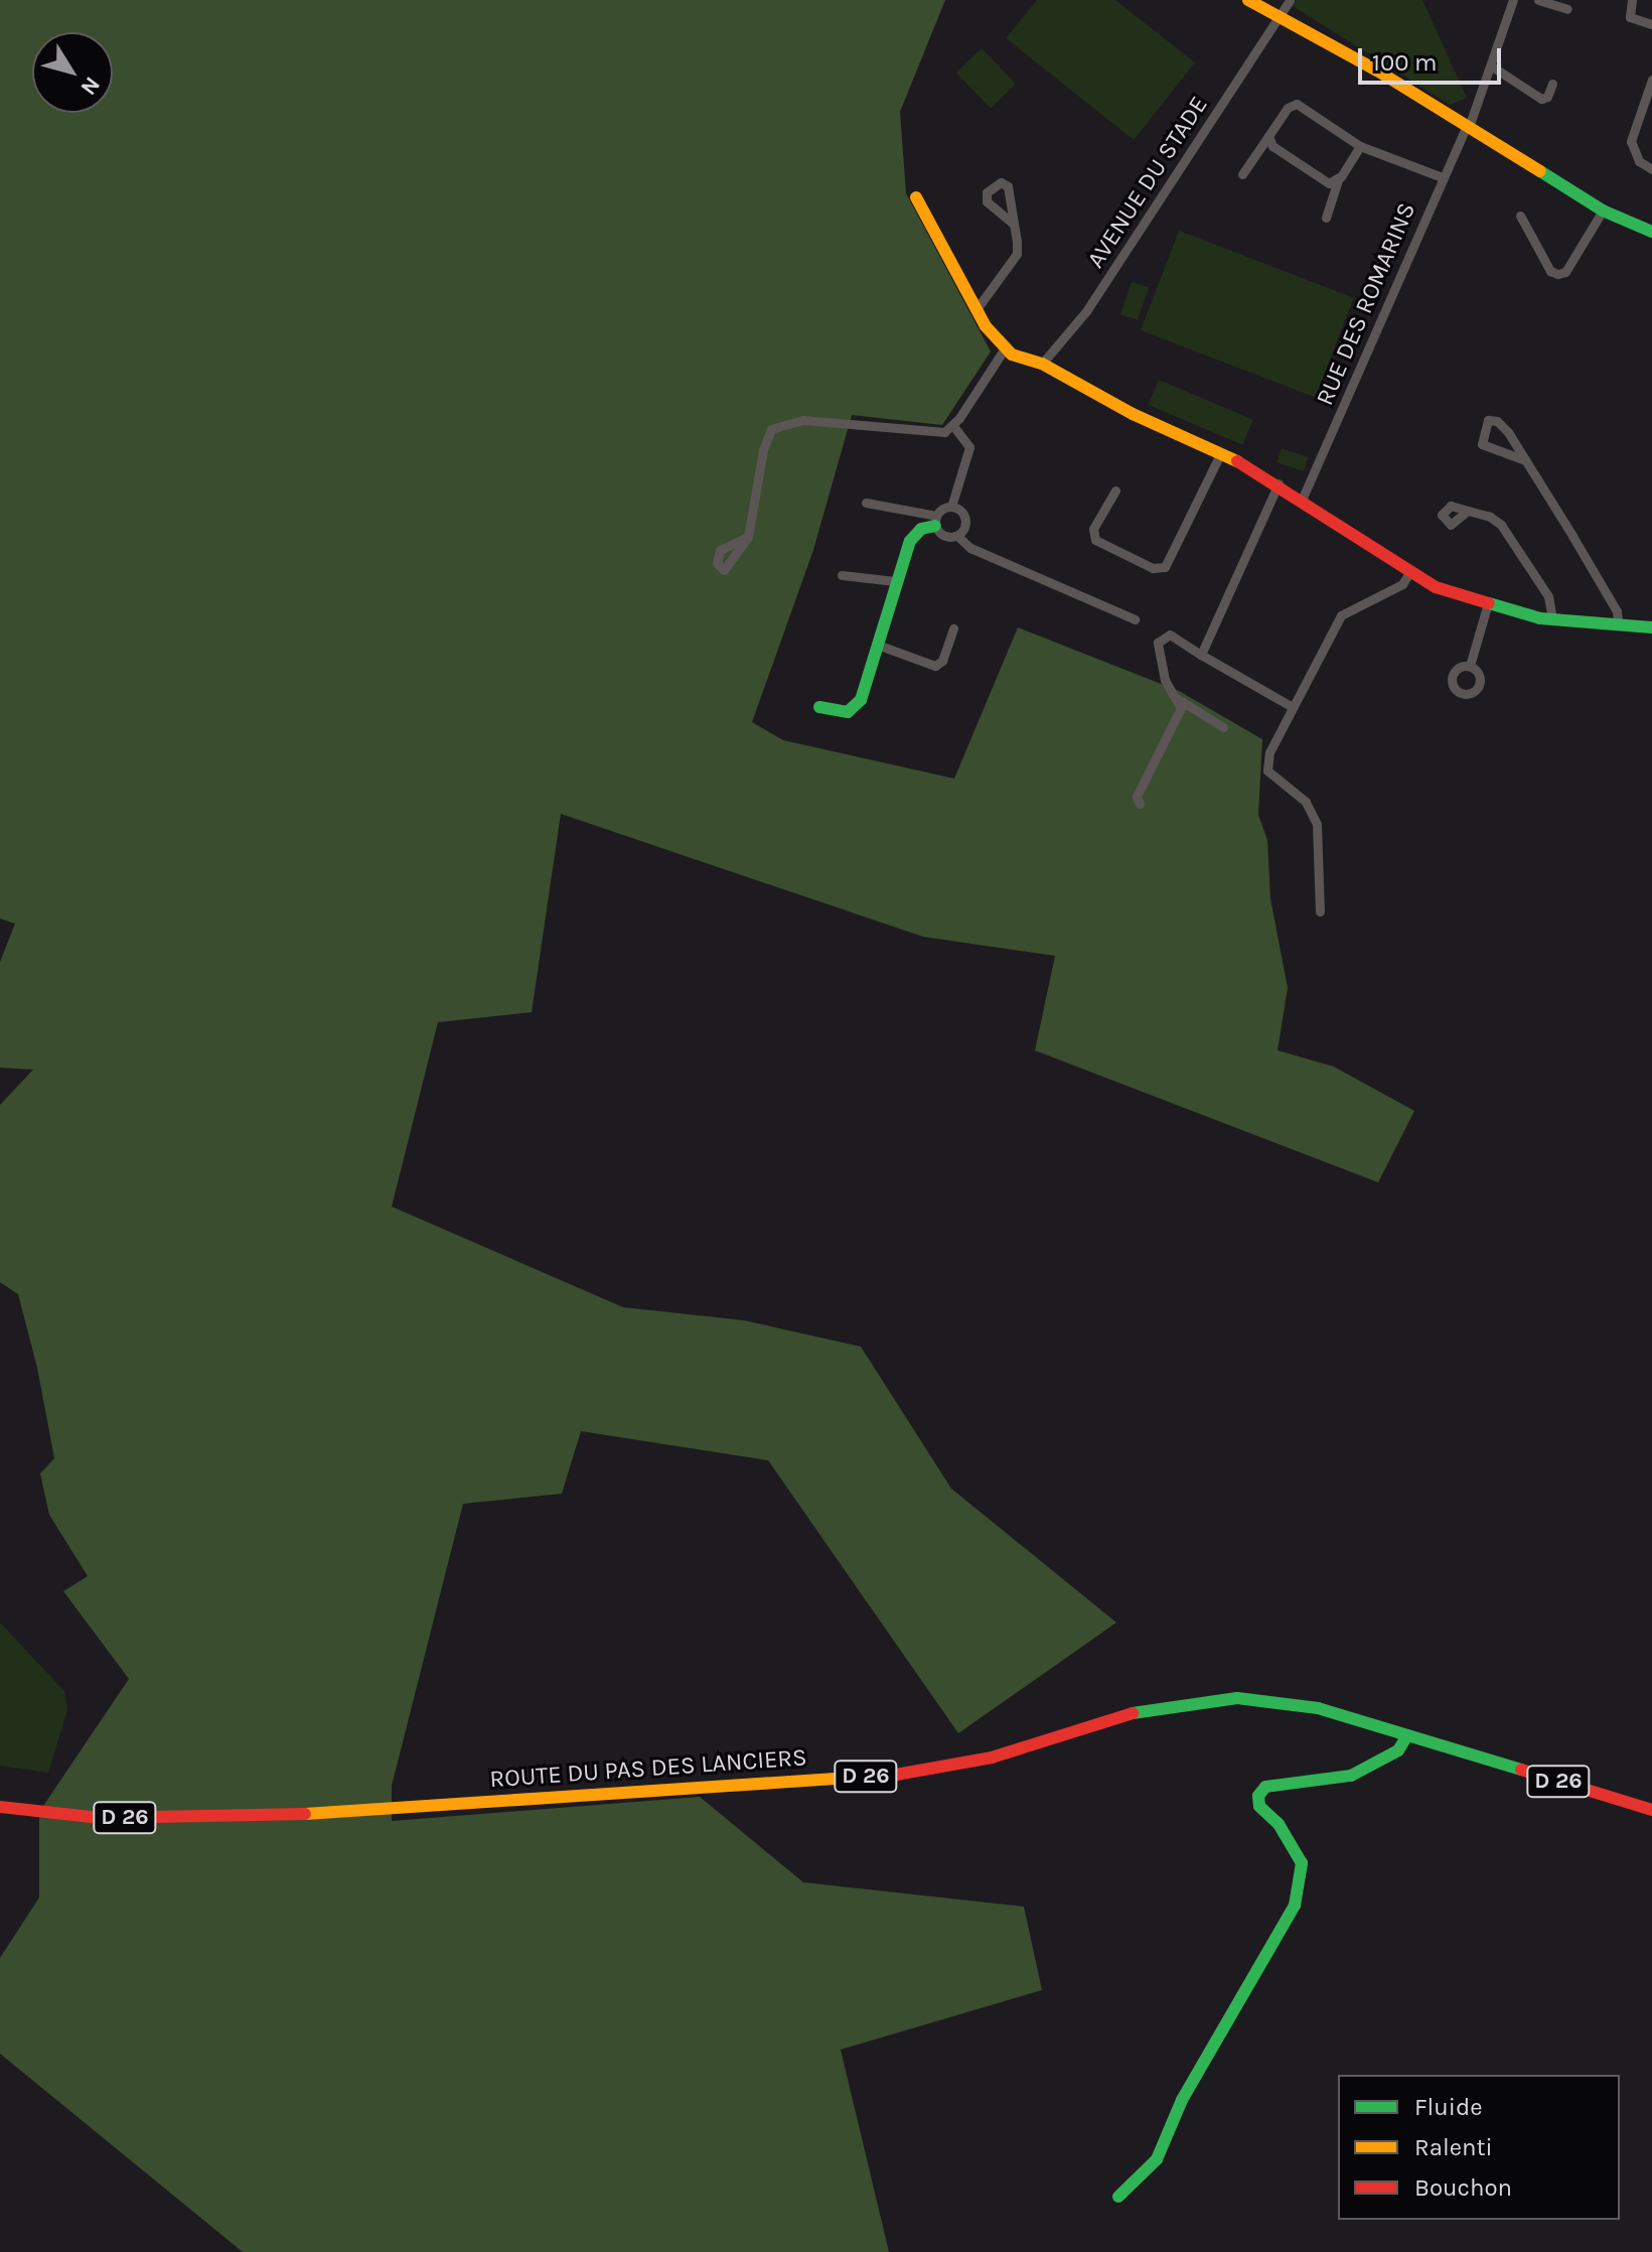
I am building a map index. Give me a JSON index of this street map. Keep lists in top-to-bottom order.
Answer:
{
  "streets": {
    "street": [
      "AVENUE DU STADE",
      "RUE DES ROMARINS",
      "ROUTE DU PAS DES LANCIERS",
      "D 26"
    ]
  },
  "legend": ["Fluide", "Ralenti", "Bouchon"],
  "scale_bar": "100 m",
  "north": "bottom right"
}
